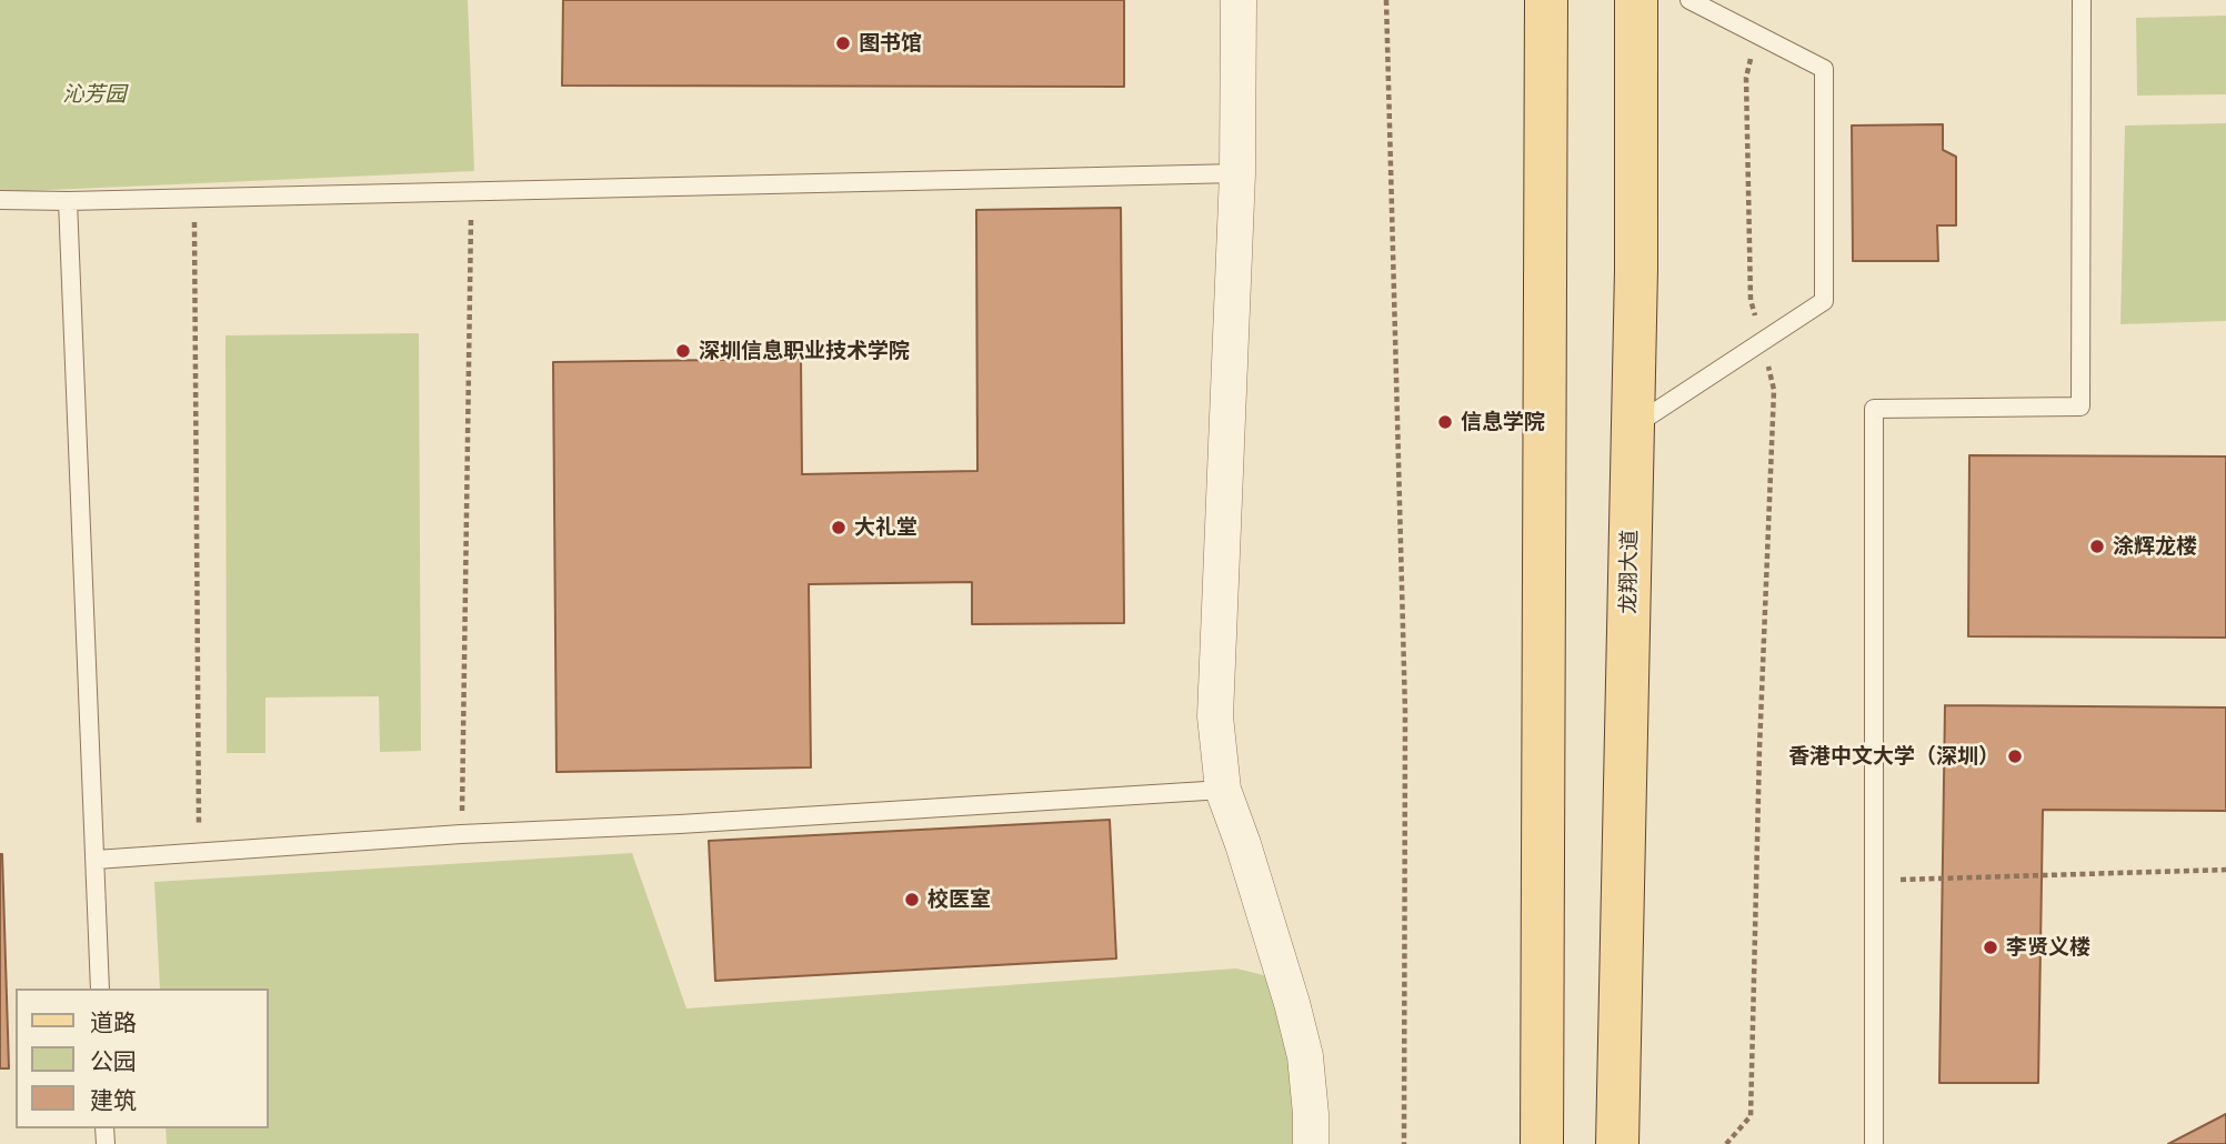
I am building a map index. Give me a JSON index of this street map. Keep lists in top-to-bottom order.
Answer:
{
  "streets": {
    "main road": ["龙翔大道"]
  },
  "parks": ["沁芳园"],
  "places": [
    "图书馆",
    "深圳信息职业技术学院",
    "信息学院",
    "大礼堂",
    "涂辉龙楼",
    "香港中文大学（深圳）",
    "校医室",
    "李贤义楼"
  ],
  "legend": ["道路", "公园", "建筑"]
}
